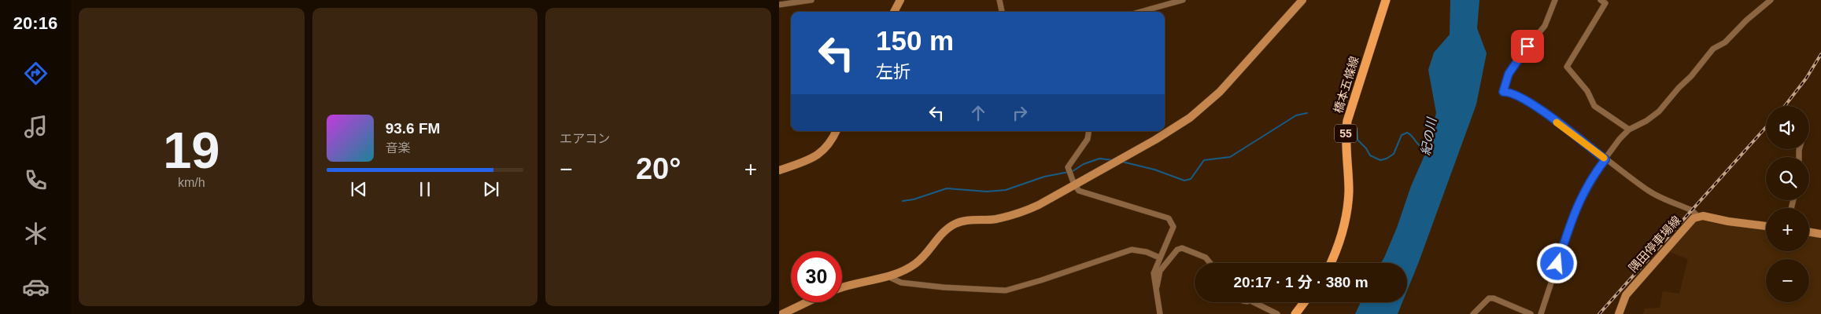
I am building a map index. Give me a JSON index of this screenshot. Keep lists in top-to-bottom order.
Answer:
{
  "streets": {
    "main road": ["橋本五條線", "55"],
    "street": ["隅田停車場線"]
  },
  "water": ["紀の川"],
  "page": {
    "tabs": "20:16",
    "tile": [
      ["19", "km/h"],
      "エアコン"
    ],
    "turn": ["150 m", "左折"],
    "map_buttons": ["+", "−"],
    "song": ["93.6 FM", "音楽"],
    "heat": ["−", "20°", "+"],
    "limit": "30",
    "trip": "20:17 · 1 分 · 380 m"
  }
}
